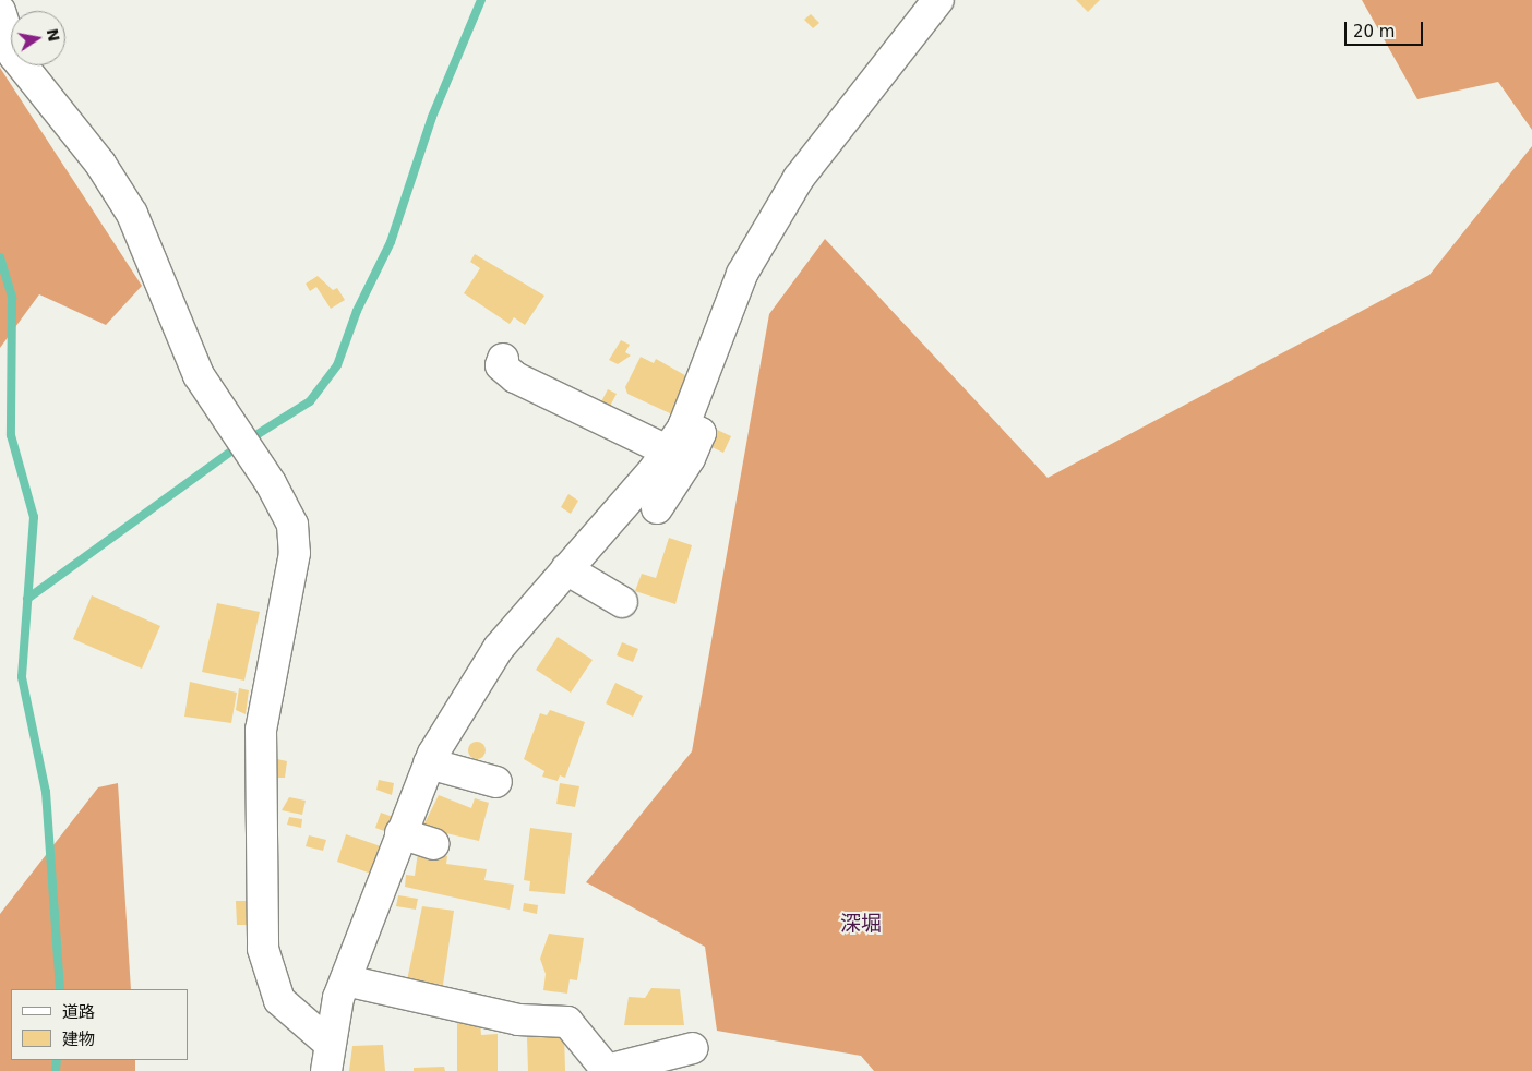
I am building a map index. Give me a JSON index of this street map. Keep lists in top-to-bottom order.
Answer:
{
  "districts": ["深堀"],
  "legend": ["道路", "建物"],
  "scale_bar": "20 m",
  "north": "right"
}
